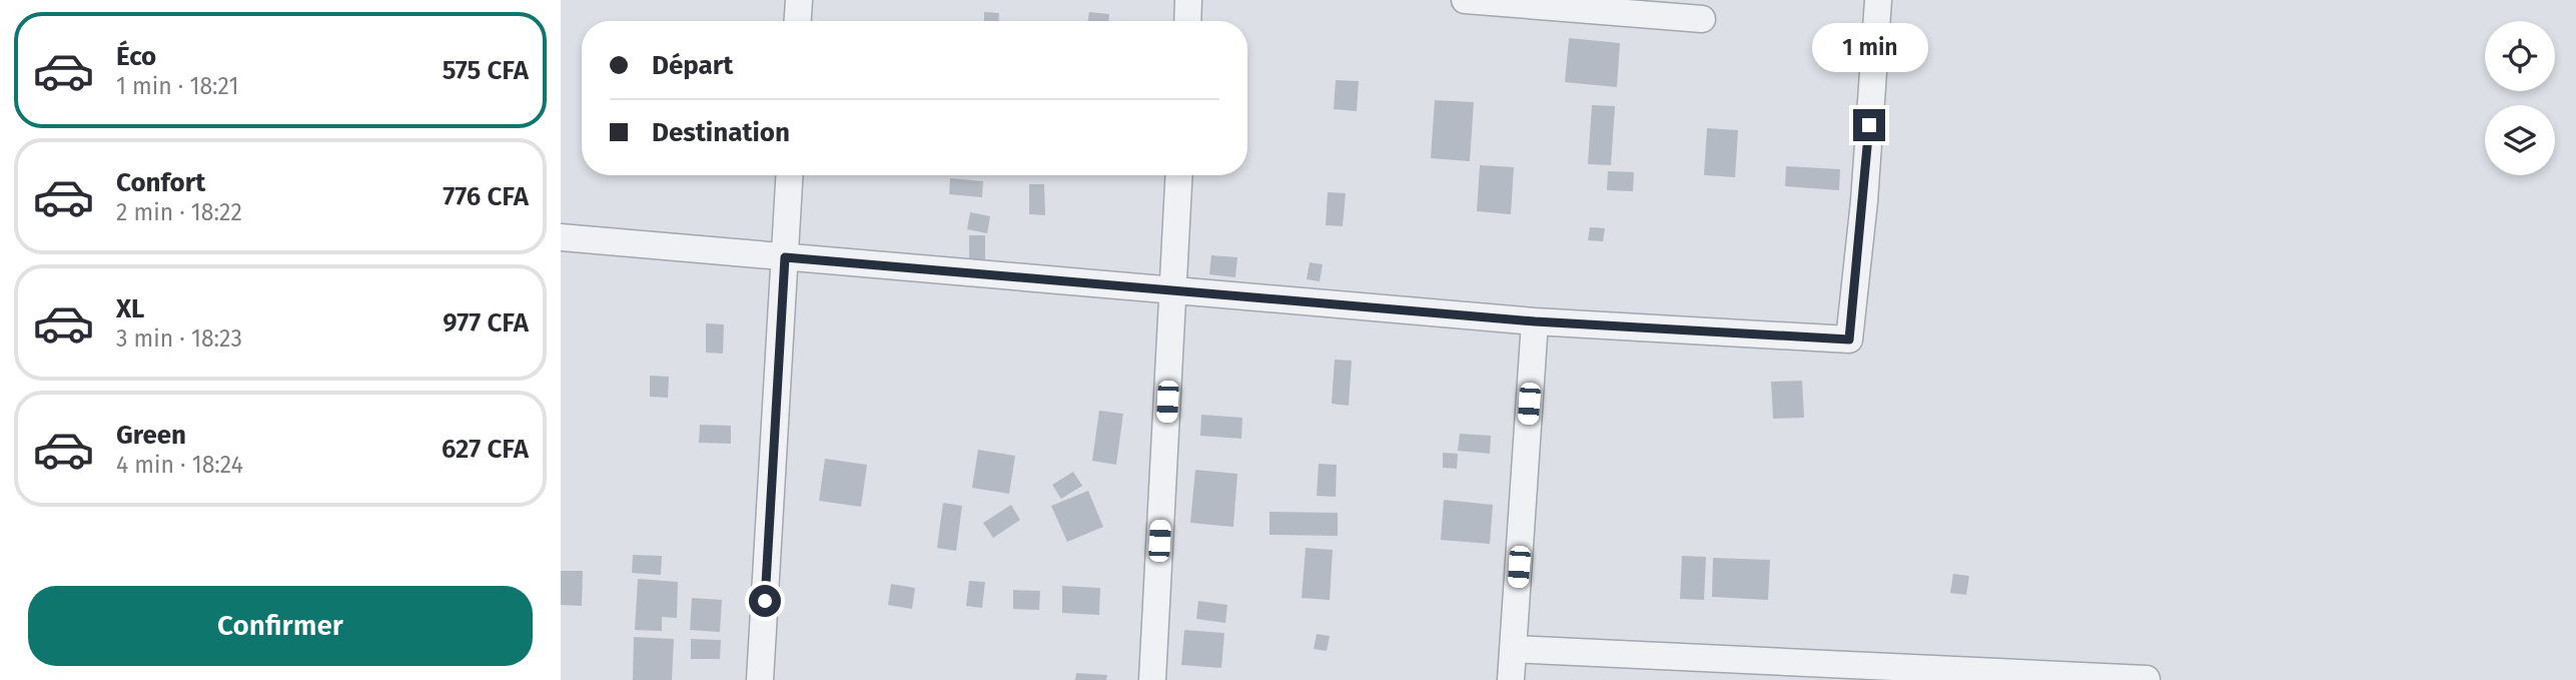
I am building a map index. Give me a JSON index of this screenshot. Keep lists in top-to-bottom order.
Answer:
{
  "page": {
    "list": [
      {
        "name": "Éco",
        "note": "1 min · 18:21",
        "value": "575 CFA"
      },
      {
        "name": "Confort",
        "note": "2 min · 18:22",
        "value": "776 CFA"
      },
      {
        "name": "XL",
        "note": "3 min · 18:23",
        "value": "977 CFA"
      },
      {
        "name": "Green",
        "note": "4 min · 18:24",
        "value": "627 CFA"
      }
    ],
    "banner": ["Départ", "Destination"],
    "bubble": "1 min",
    "buttons": "Confirmer"
  }
}
